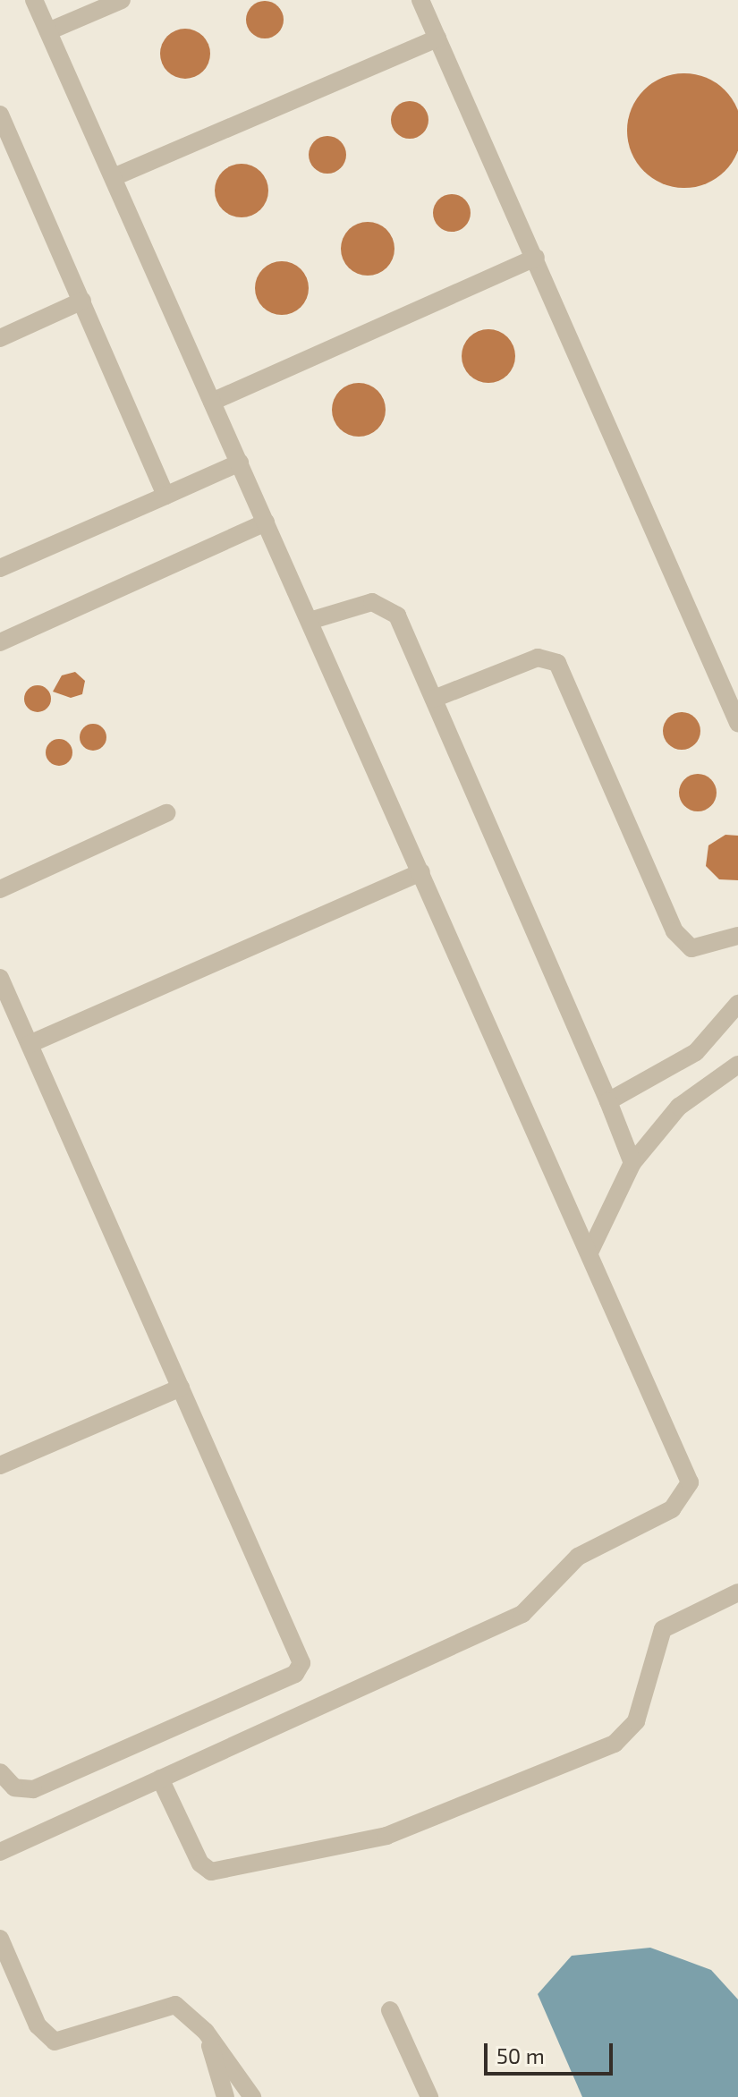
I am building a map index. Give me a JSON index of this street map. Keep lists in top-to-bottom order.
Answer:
{
  "scale_bar": "50 m"
}
